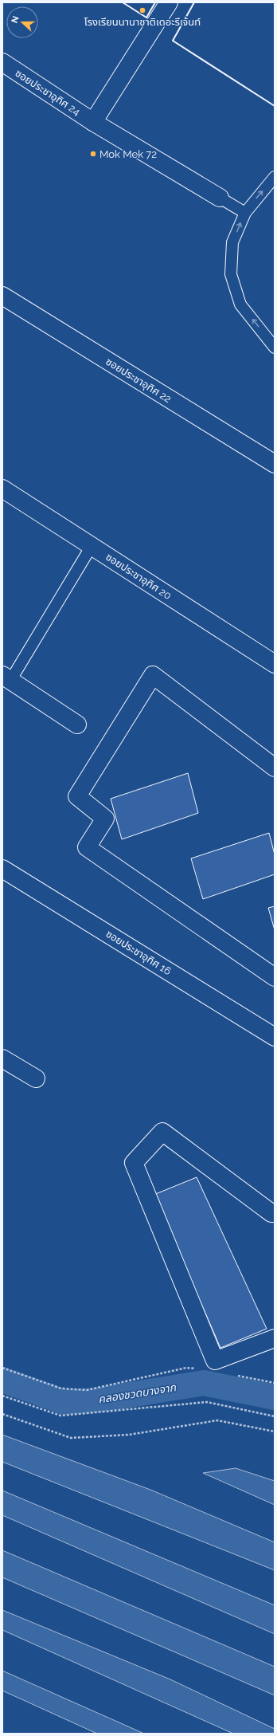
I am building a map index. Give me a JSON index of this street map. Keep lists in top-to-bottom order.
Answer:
{
  "streets": {
    "street": [
      "ซอยประชาอุทิศ 24",
      "ซอยประชาอุทิศ 22",
      "ซอยประชาอุทิศ 20",
      "ซอยประชาอุทิศ 16"
    ]
  },
  "water": ["คลองชวดบางจาก"],
  "places": ["โรงเรียนนานาชาติเดอะรีเจ้นท์", "Mok Mek 72"],
  "north": "left"
}
